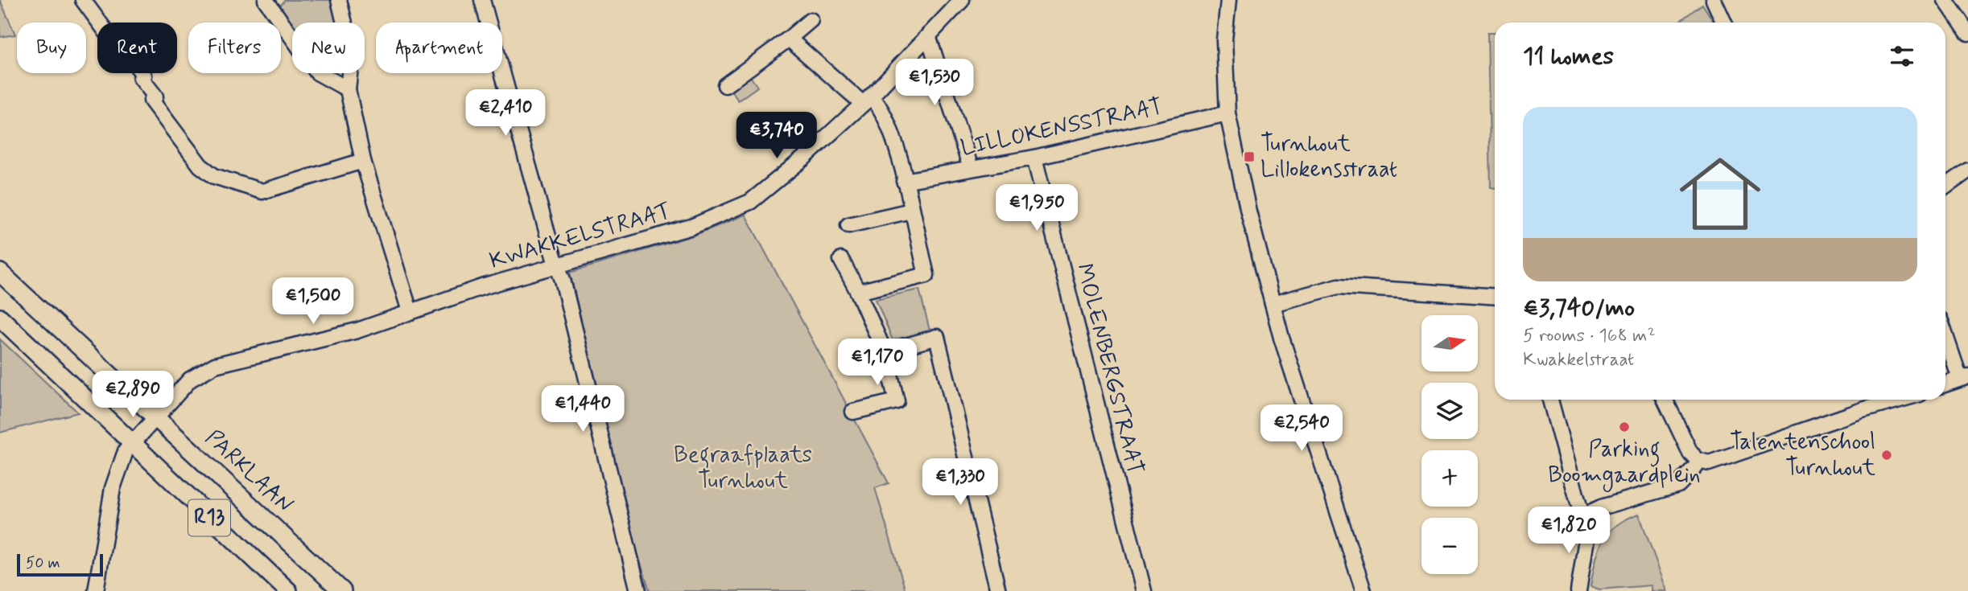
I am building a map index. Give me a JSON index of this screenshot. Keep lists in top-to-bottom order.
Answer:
{
  "streets": {
    "main road": ["PARKLAAN", "R13"],
    "street": ["LILLOKENSSTRAAT", "KWAKKELSTRAAT", "MOLENBERGSTRAAT"]
  },
  "crossings": [
    ["LILLOKENSSTRAAT", "MOLENBERGSTRAAT"],
    ["KWAKKELSTRAAT", "PARKLAAN"],
    ["KWAKKELSTRAAT", "R13"]
  ],
  "parks": ["Begraafplaats Turnhout"],
  "places": {
    "transit": ["Turnhout Lillokensstraat"],
    "other": ["Parking Boomgaardplein", "Talentenschool Turnhout"]
  },
  "scale_bar": "50 m",
  "north": "right",
  "page": {
    "chip": [
      "Buy",
      "Rent",
      "Filters",
      "New",
      "Apartment"
    ],
    "heading": "11 homes",
    "price": [
      "€1,530",
      "€2,410",
      "€3,740",
      "€1,950",
      "€1,500",
      "€1,170",
      "€2,890",
      "€1,440",
      "€2,540",
      "€1,330",
      "€1,820"
    ],
    "list": [
      {
        "name": "€3,740/mo",
        "note": "5 rooms · 168 m² · Kwakkelstraat"
      }
    ],
    "map_buttons": ["+", "−"],
    "scale": "50 m"
  }
}
